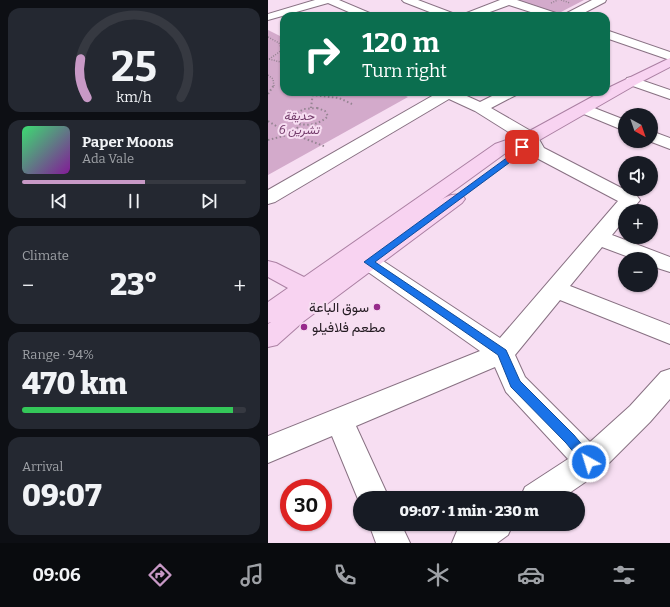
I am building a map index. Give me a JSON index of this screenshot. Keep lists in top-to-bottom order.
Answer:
{
  "parks": ["حديقة 6 تشرين"],
  "places": ["سوق الباعة", "مطعم فلافيلو"],
  "north": "bottom right",
  "page": {
    "turn": ["120 m", "Turn right"],
    "map_buttons": ["+", "−"],
    "song": ["Paper Moons", "Ada Vale"],
    "tile": [
      "Climate",
      ["Range · 94%", "470 km"],
      ["Arrival", "09:07"]
    ],
    "heat": ["−", "23°", "+"],
    "limit": "30",
    "trip": "09:07 · 1 min · 230 m",
    "tabs": "09:06",
    "gauge": ["25", "km/h"]
  }
}
